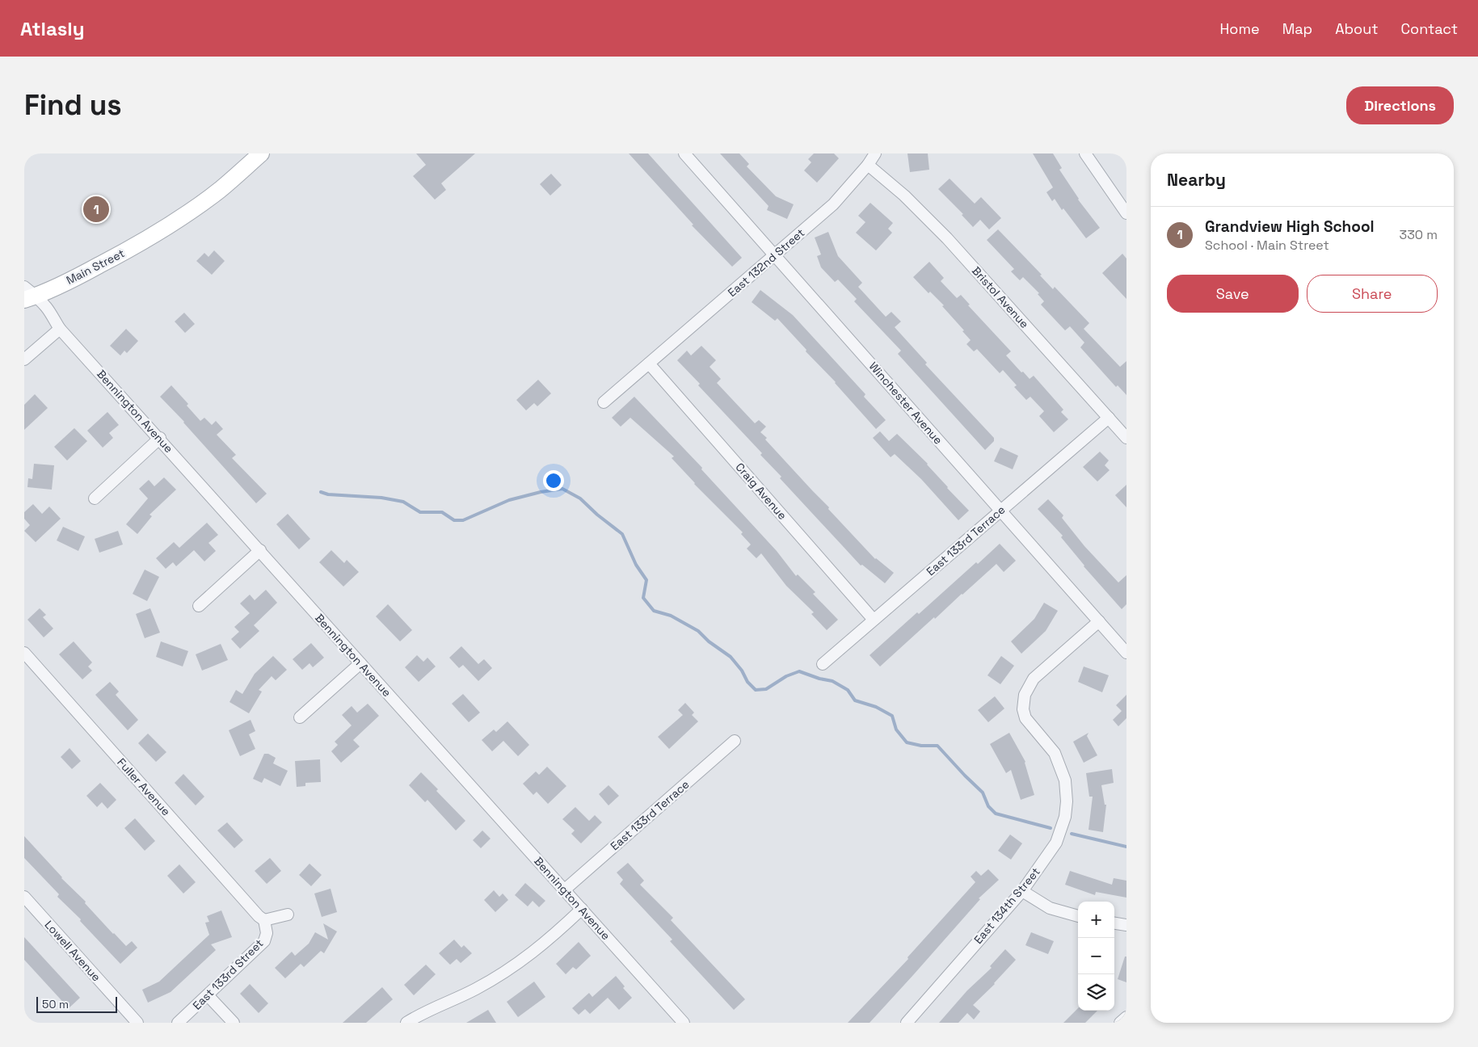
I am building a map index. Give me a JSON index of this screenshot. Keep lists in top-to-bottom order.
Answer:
{
  "streets": {
    "main road": ["Main Street"],
    "street": [
      "East 132nd Street",
      "Bristol Avenue",
      "Winchester Avenue",
      "Bennington Avenue",
      "Craig Avenue",
      "East 133rd Terrace",
      "Fuller Avenue",
      "East 134th Street",
      "Lowell Avenue",
      "East 133rd Street"
    ]
  },
  "crossings": [
    ["East 132nd Street", "Bristol Avenue"],
    ["East 132nd Street", "Winchester Avenue"],
    ["East 132nd Street", "Craig Avenue"],
    ["Main Street", "Bennington Avenue"],
    ["Bristol Avenue", "East 133rd Terrace"],
    ["Winchester Avenue", "East 133rd Terrace"],
    ["Winchester Avenue", "East 134th Street"],
    ["Bennington Avenue", "East 133rd Terrace"],
    ["Craig Avenue", "East 133rd Terrace"],
    ["Fuller Avenue", "East 133rd Street"]
  ],
  "scale_bar": "50 m",
  "page": {
    "header": "Atlasly",
    "nav": [
      "Home",
      "Map",
      "About",
      "Contact"
    ],
    "buttons": [
      "Directions",
      ["Save", "Share"]
    ],
    "title": "Find us",
    "heading": "Nearby",
    "pins": "1",
    "list": [
      {
        "mark": "1",
        "name": "Grandview High School",
        "note": "School · Main Street",
        "value": "330 m"
      }
    ],
    "map_buttons": ["+", "−"],
    "scale": "50 m"
  }
}
